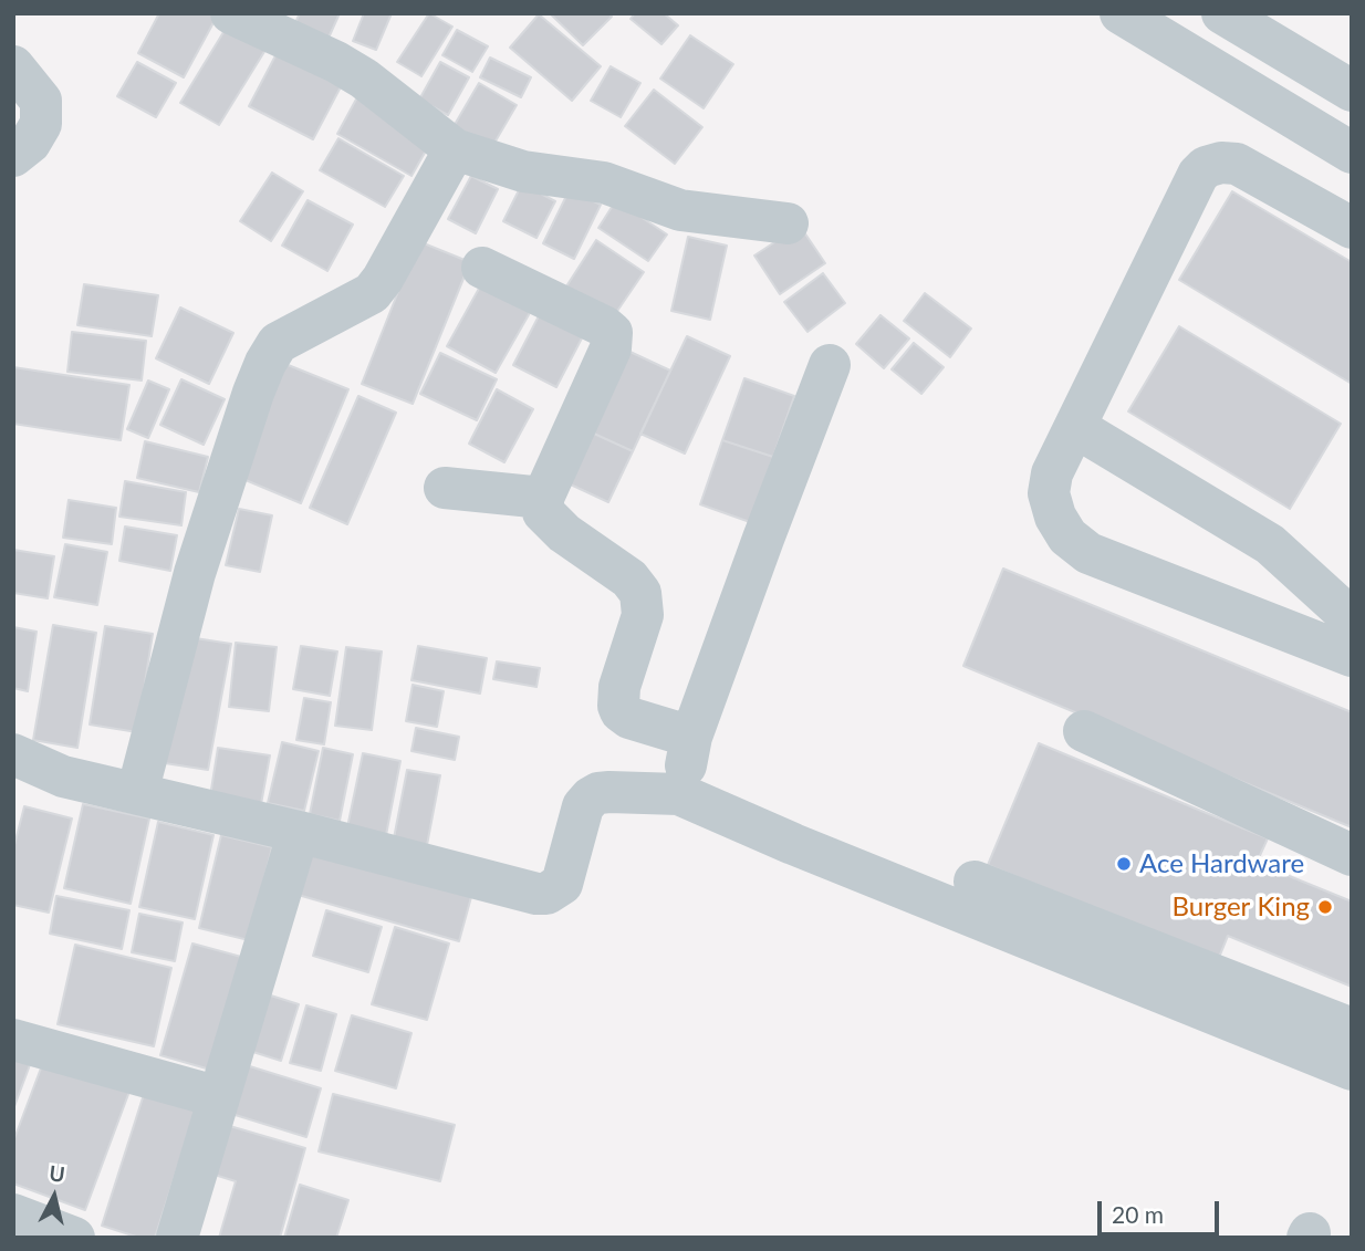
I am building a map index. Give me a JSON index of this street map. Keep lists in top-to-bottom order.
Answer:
{
  "places": ["Ace Hardware", "Burger King"],
  "scale_bar": "20 m",
  "north": "top"
}
